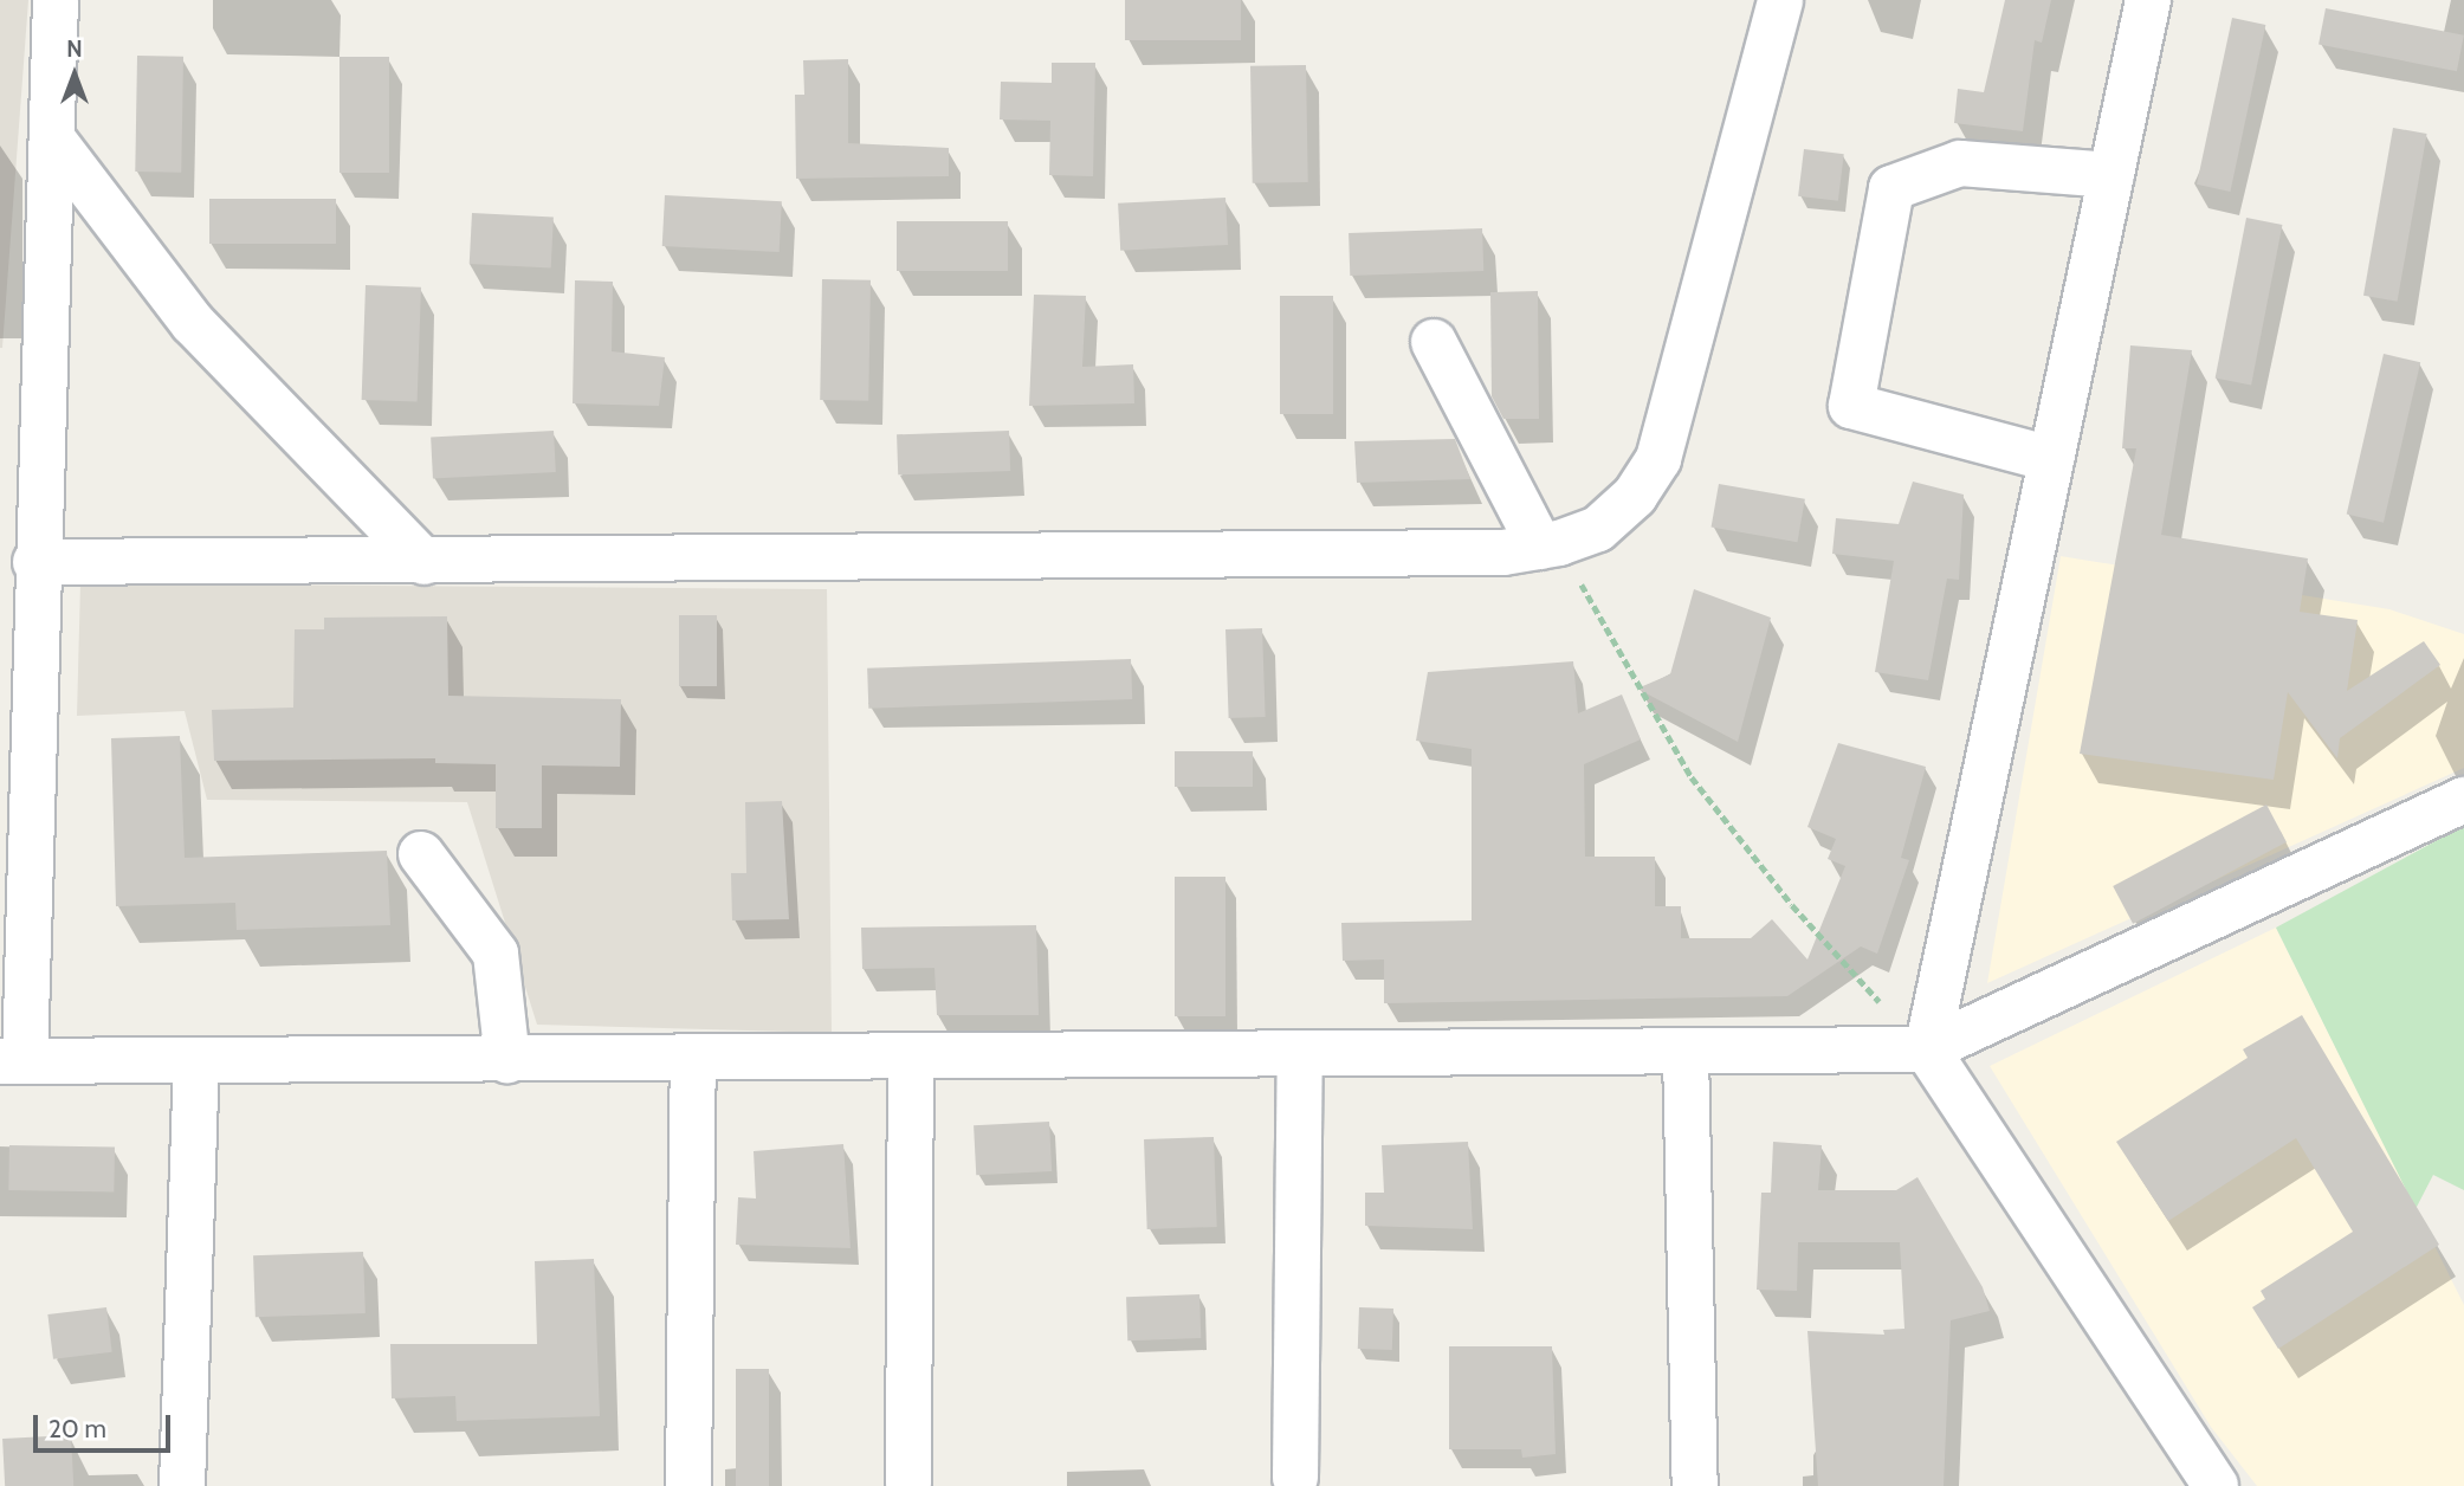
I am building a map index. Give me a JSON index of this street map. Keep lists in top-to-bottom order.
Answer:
{
  "scale_bar": "20 m",
  "north": "top"
}
